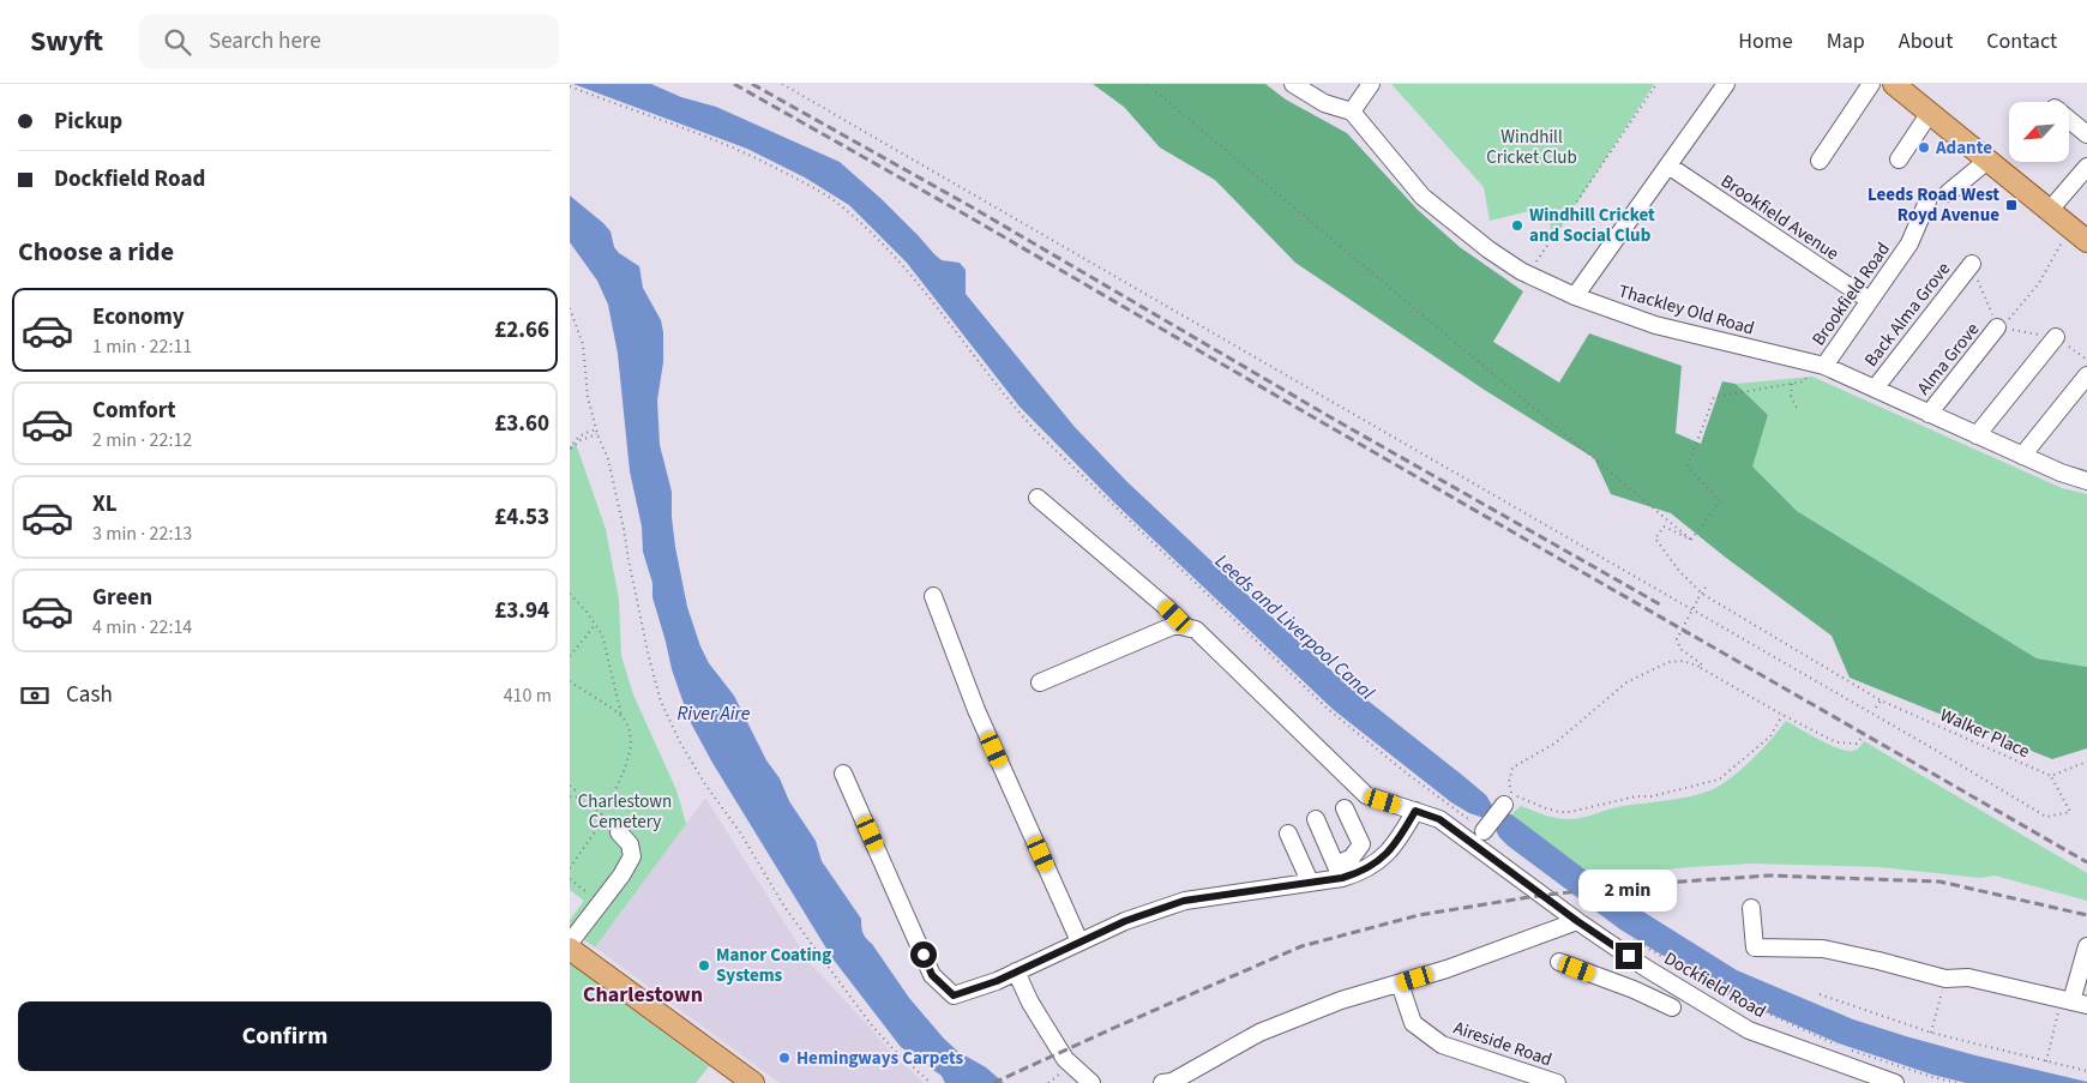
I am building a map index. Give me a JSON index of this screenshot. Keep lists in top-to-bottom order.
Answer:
{
  "streets": {
    "street": [
      "Brookfield Avenue",
      "Brookfield Road",
      "Thackley Old Road",
      "Back Alma Grove",
      "Alma Grove",
      "Dockfield Road",
      "Aireside Road"
    ],
    "path": ["Walker Place"]
  },
  "crossings": [
    ["Brookfield Avenue", "Brookfield Road"],
    ["Brookfield Road", "Thackley Old Road"],
    ["Thackley Old Road", "Back Alma Grove"],
    ["Thackley Old Road", "Alma Grove"]
  ],
  "districts": ["Charlestown"],
  "water": ["Leeds and Liverpool Canal", "River Aire"],
  "parks": ["Windhill Cricket Club", "Charlestown Cemetery"],
  "places": {
    "other": [
      "Adante",
      "Windhill Cricket and Social Club",
      "Manor Coating Systems",
      "Hemingways Carpets"
    ],
    "transit": ["Leeds Road West Royd Avenue"]
  },
  "north": "bottom left",
  "page": {
    "header": "Swyft",
    "search": "Search here",
    "nav": [
      "Home",
      "Map",
      "About",
      "Contact"
    ],
    "banner": ["Pickup", "Dockfield Road"],
    "heading": "Choose a ride",
    "list": [
      {
        "name": "Economy",
        "note": "1 min · 22:11",
        "value": "£2.66"
      },
      {
        "name": "Comfort",
        "note": "2 min · 22:12",
        "value": "£3.60"
      },
      {
        "name": "XL",
        "note": "3 min · 22:13",
        "value": "£4.53"
      },
      {
        "name": "Green",
        "note": "4 min · 22:14",
        "value": "£3.94"
      }
    ],
    "pay": ["Cash", "410 m"],
    "bubble": "2 min",
    "buttons": "Confirm"
  }
}
